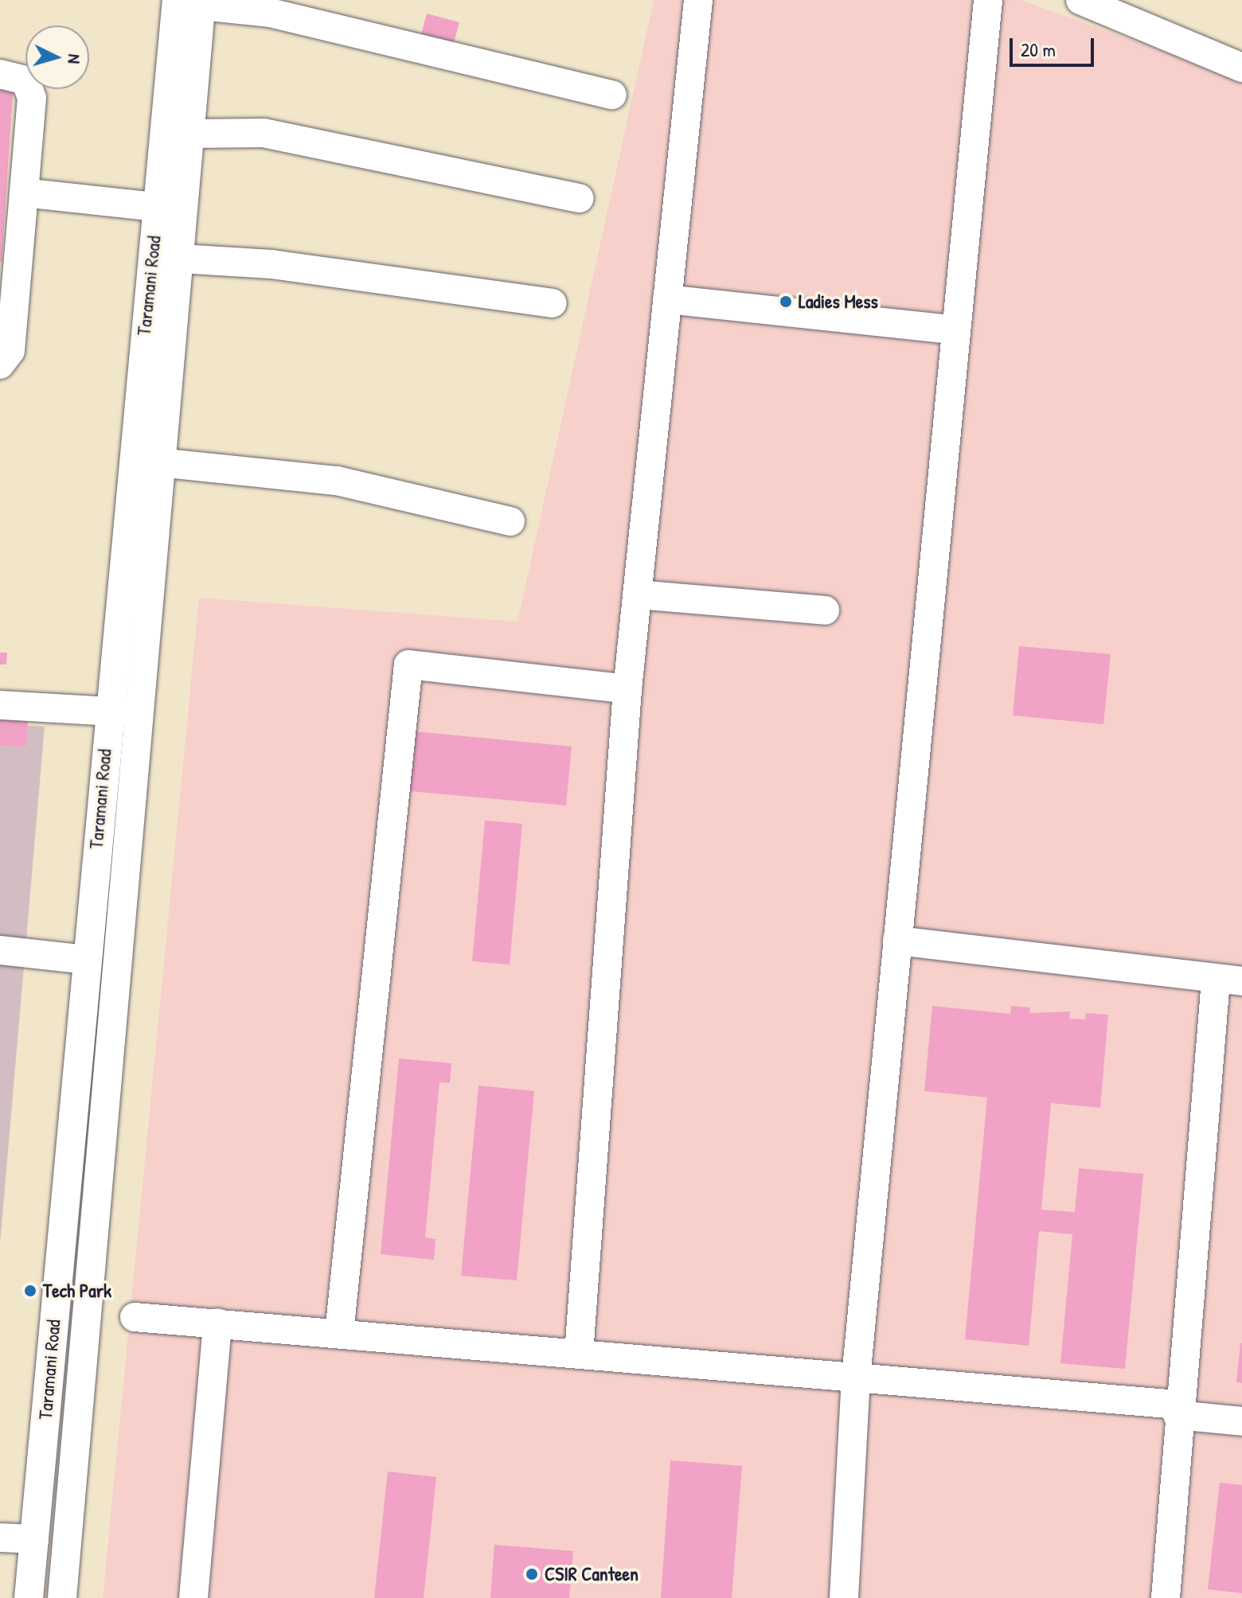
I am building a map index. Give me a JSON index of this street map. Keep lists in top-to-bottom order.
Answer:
{
  "streets": {
    "street": ["Taramani Road"]
  },
  "places": ["Ladies Mess", "Tech Park", "CSIR Canteen"],
  "scale_bar": "20 m",
  "north": "right"
}
